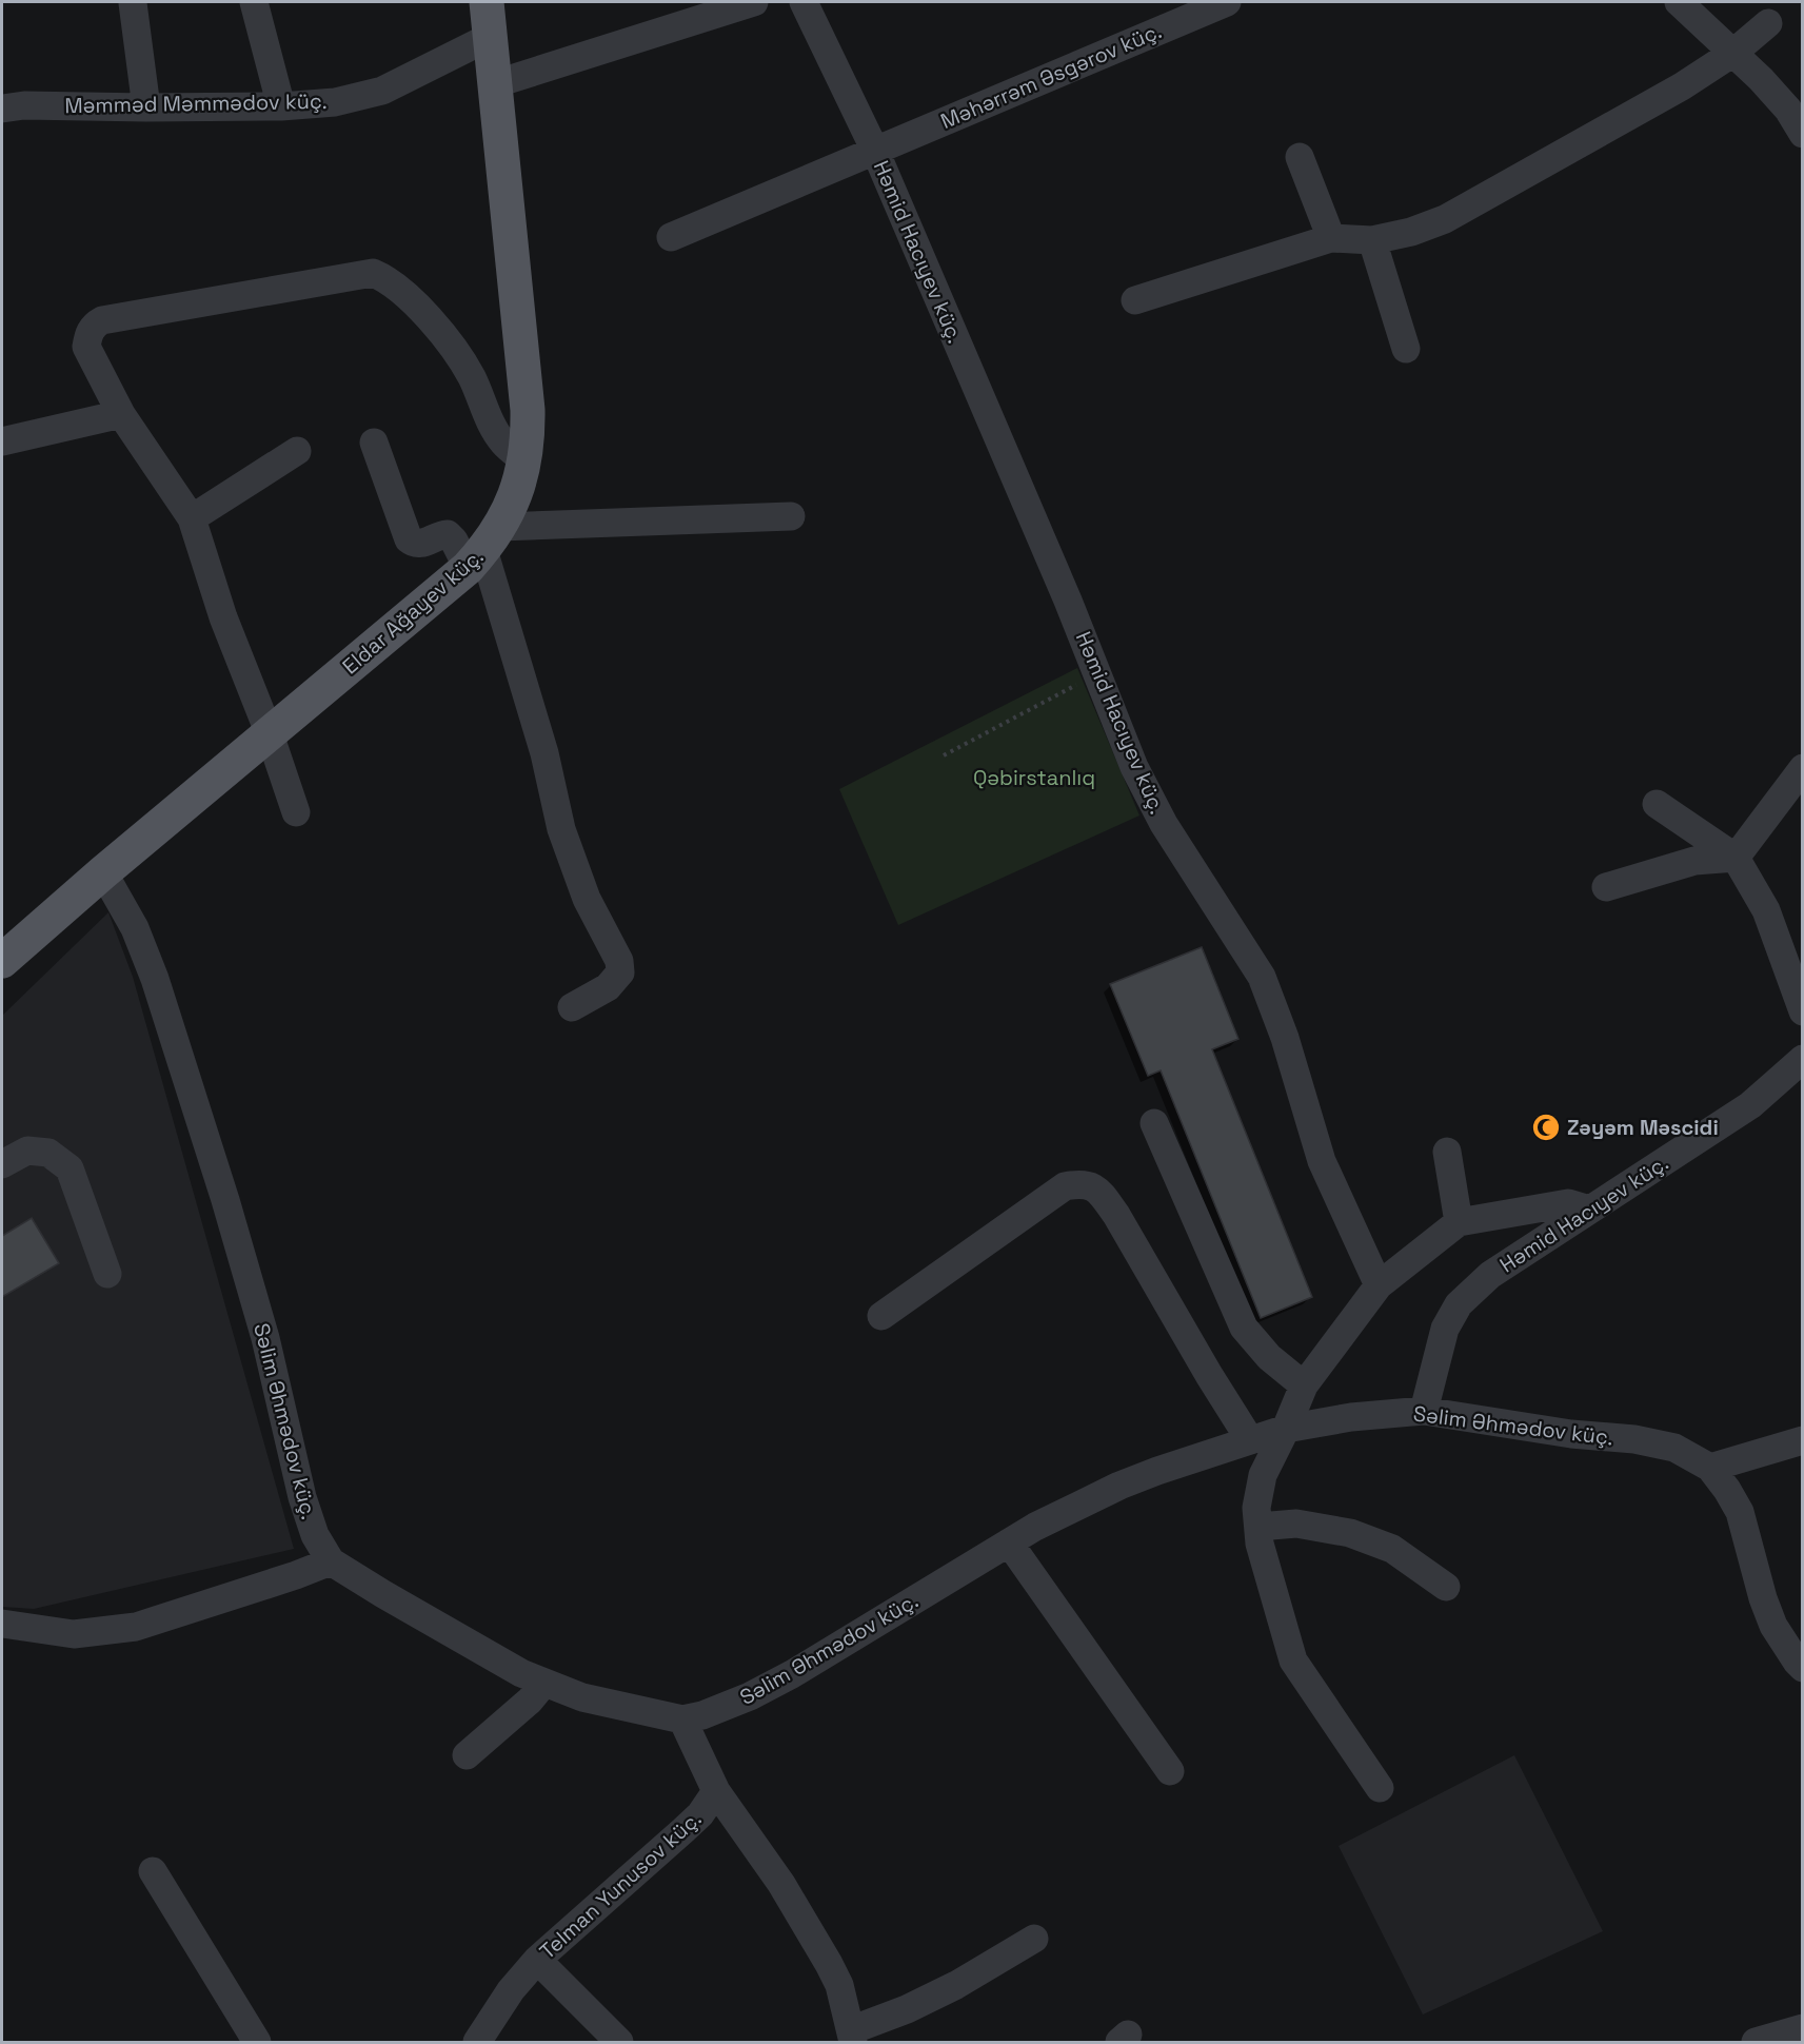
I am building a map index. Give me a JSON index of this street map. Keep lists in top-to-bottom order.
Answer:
{
  "streets": {
    "main road": ["Eldar Ağayev küç."],
    "street": [
      "Məhərrəm Əsgərov küç.",
      "Məmməd Məmmədov küç.",
      "Həmid Hacıyev küç.",
      "Səlim Əhmədov küç.",
      "Telman Yunusov küç."
    ]
  },
  "crossings": [
    ["Məhərrəm Əsgərov küç.", "Həmid Hacıyev küç."],
    ["Məmməd Məmmədov küç.", "Eldar Ağayev küç."],
    ["Həmid Hacıyev küç.", "Səlim Əhmədov küç."],
    ["Eldar Ağayev küç.", "Səlim Əhmədov küç."],
    ["Səlim Əhmədov küç.", "Telman Yunusov küç."]
  ],
  "parks": ["Qəbirstanlıq"],
  "places": {
    "mosque": ["Zəyəm Məscidi"]
  }
}
